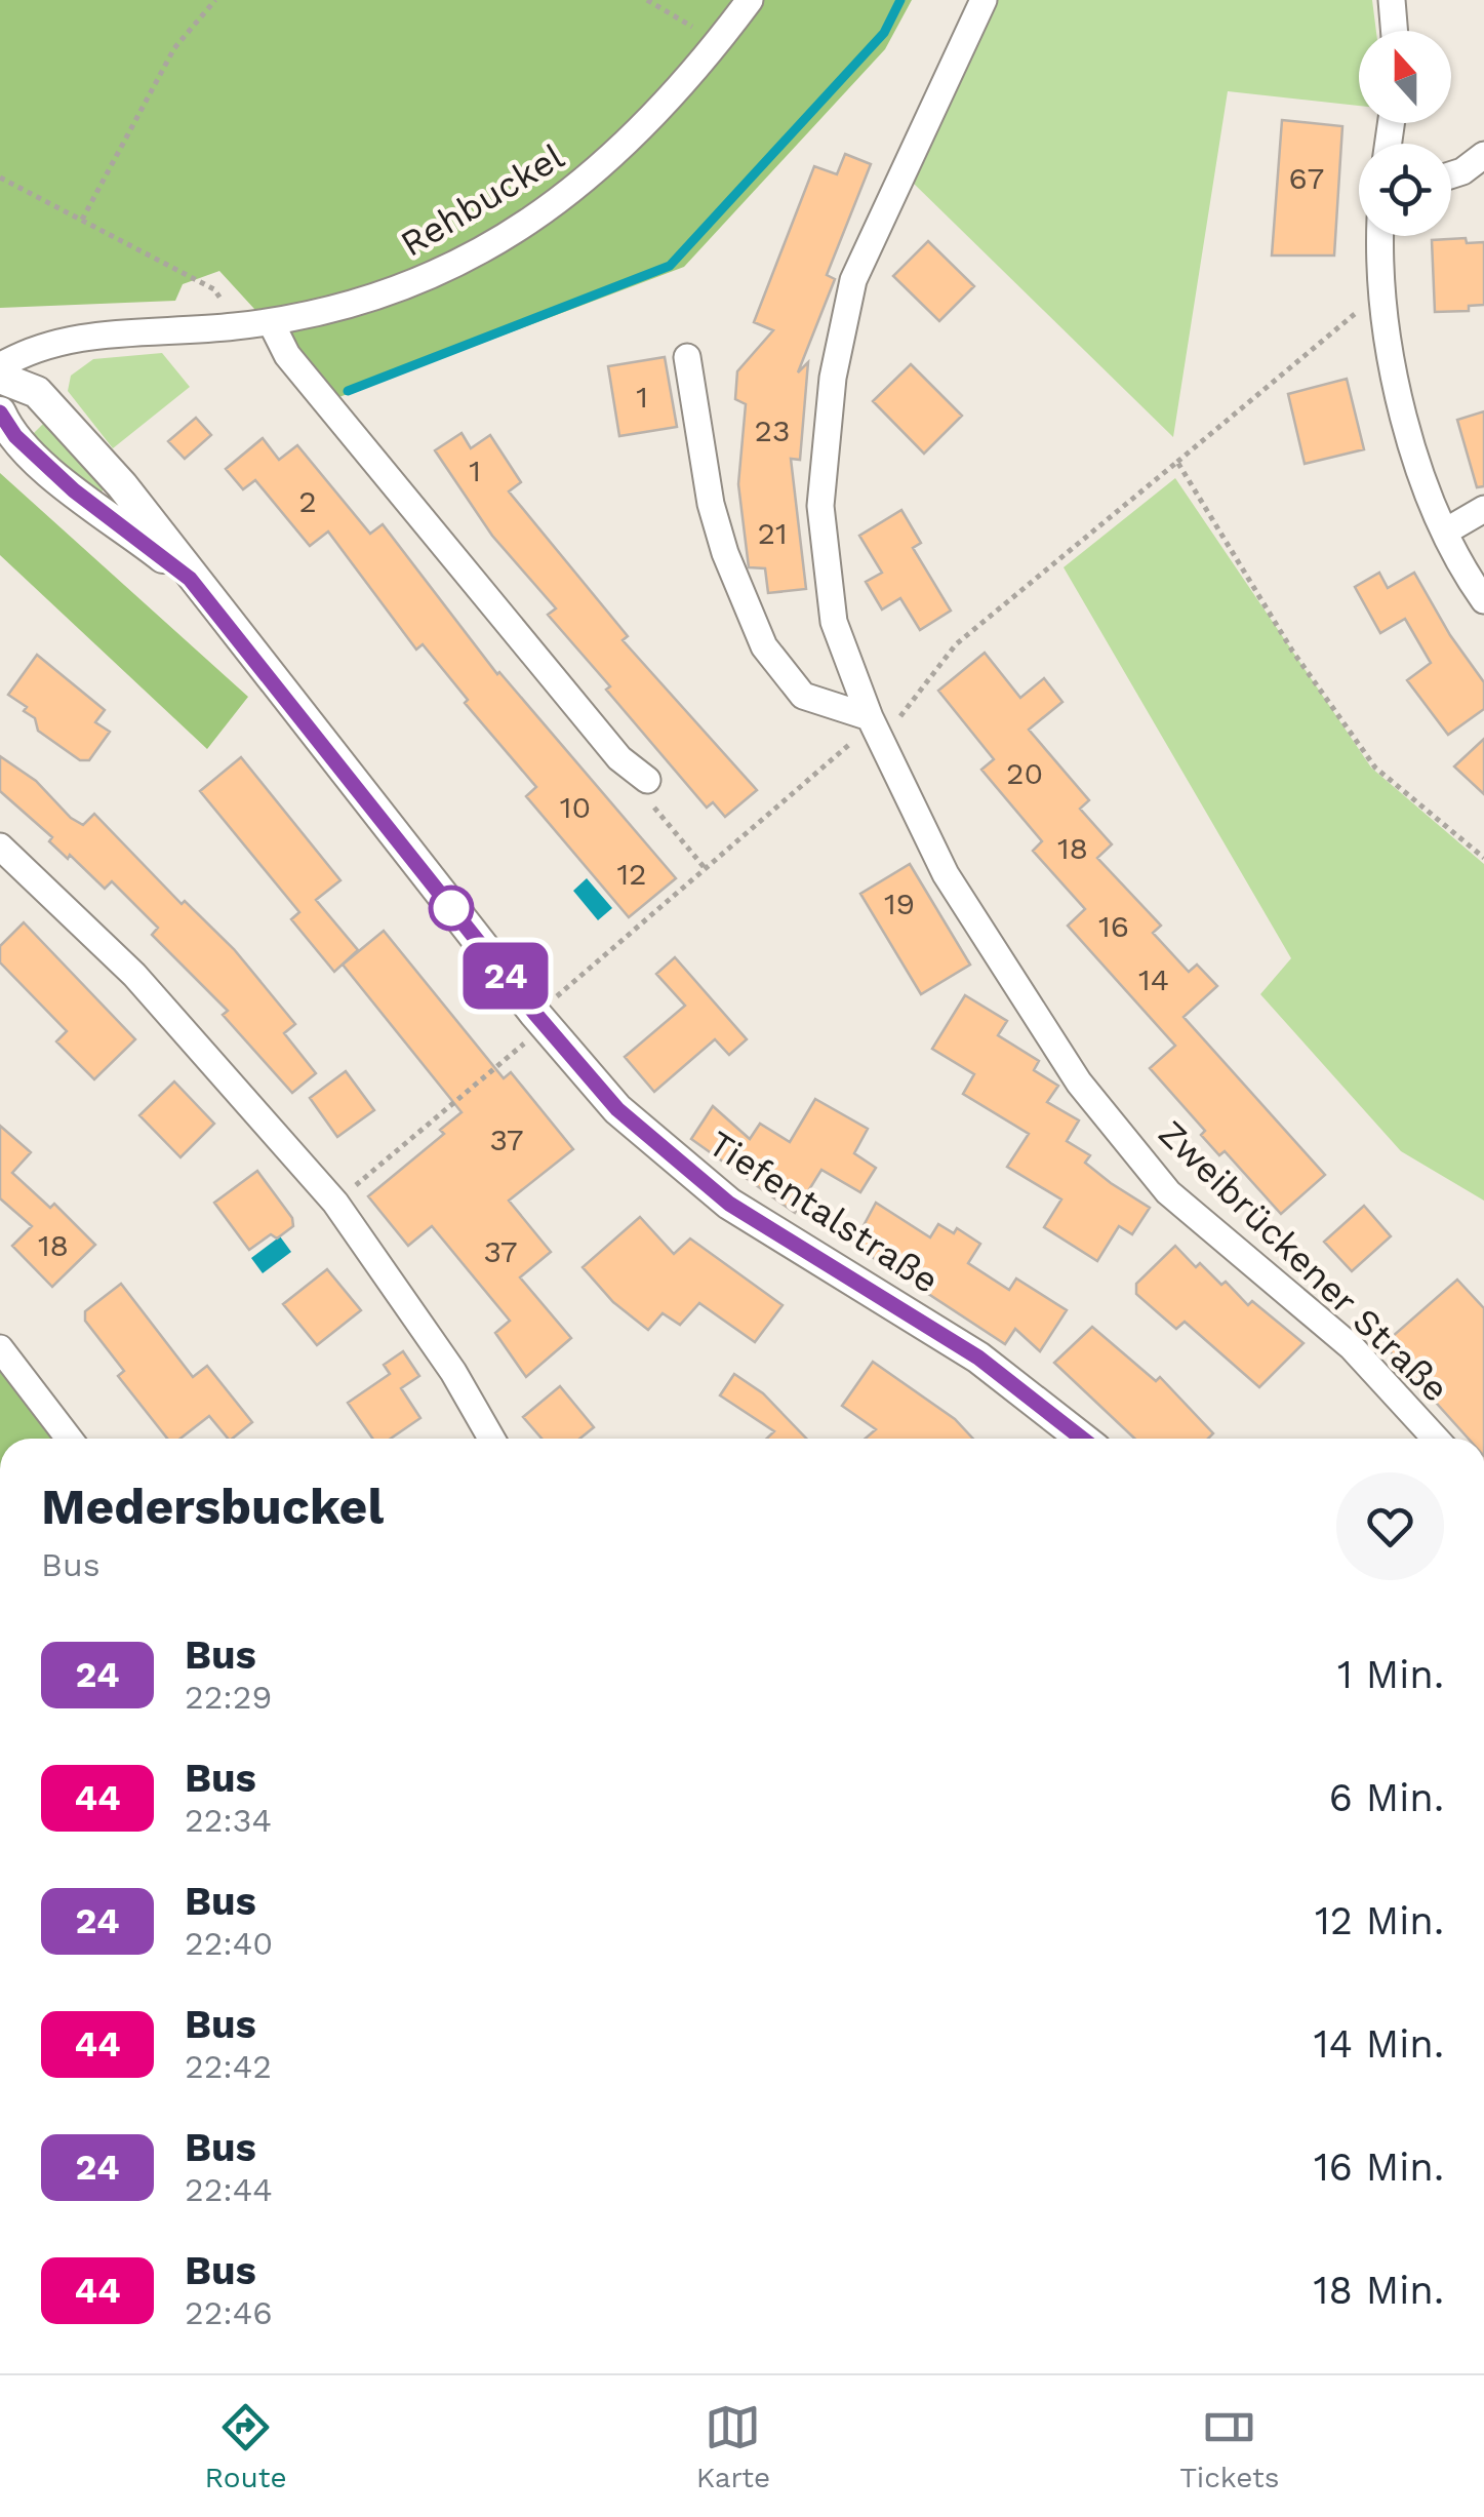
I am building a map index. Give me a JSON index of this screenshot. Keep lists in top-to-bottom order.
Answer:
{
  "streets": {
    "street": ["Rehbuckel", "Tiefentalstraße", "Zweibrückener Straße"]
  },
  "lines": ["bus line 24"],
  "house_numbers": [
    "67",
    "1",
    "23",
    "1",
    "2",
    "21",
    "20",
    "10",
    "18",
    "12",
    "19",
    "16",
    "14",
    "37",
    "18",
    "37"
  ],
  "north": "top",
  "page": {
    "on_map": "24",
    "heading": ["Medersbuckel", "Bus"],
    "list": [
      {
        "mark": "24",
        "name": "Bus",
        "note": "22:29",
        "value": "1 Min."
      },
      {
        "mark": "44",
        "name": "Bus",
        "note": "22:34",
        "value": "6 Min."
      },
      {
        "mark": "24",
        "name": "Bus",
        "note": "22:40",
        "value": "12 Min."
      },
      {
        "mark": "44",
        "name": "Bus",
        "note": "22:42",
        "value": "14 Min."
      },
      {
        "mark": "24",
        "name": "Bus",
        "note": "22:44",
        "value": "16 Min."
      },
      {
        "mark": "44",
        "name": "Bus",
        "note": "22:46",
        "value": "18 Min."
      }
    ],
    "tabs": ["Route", "Karte", "Tickets"]
  }
}
